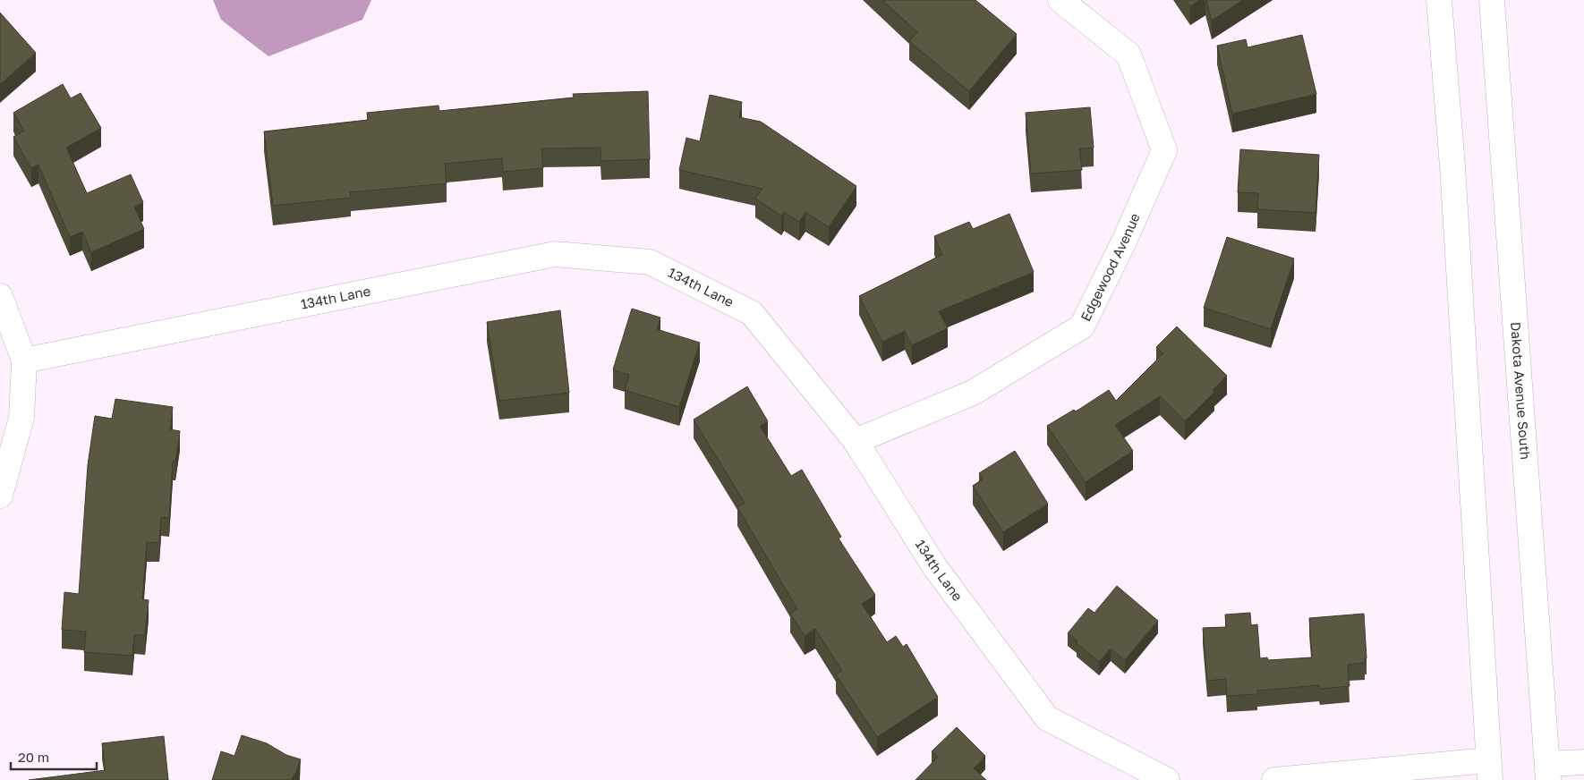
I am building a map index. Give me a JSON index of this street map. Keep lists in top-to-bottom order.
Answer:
{
  "streets": {
    "street": ["Edgewood Avenue", "134th Lane", "Dakota Avenue South"]
  },
  "crossings": [
    ["Edgewood Avenue", "134th Lane"]
  ],
  "scale_bar": "20 m"
}
